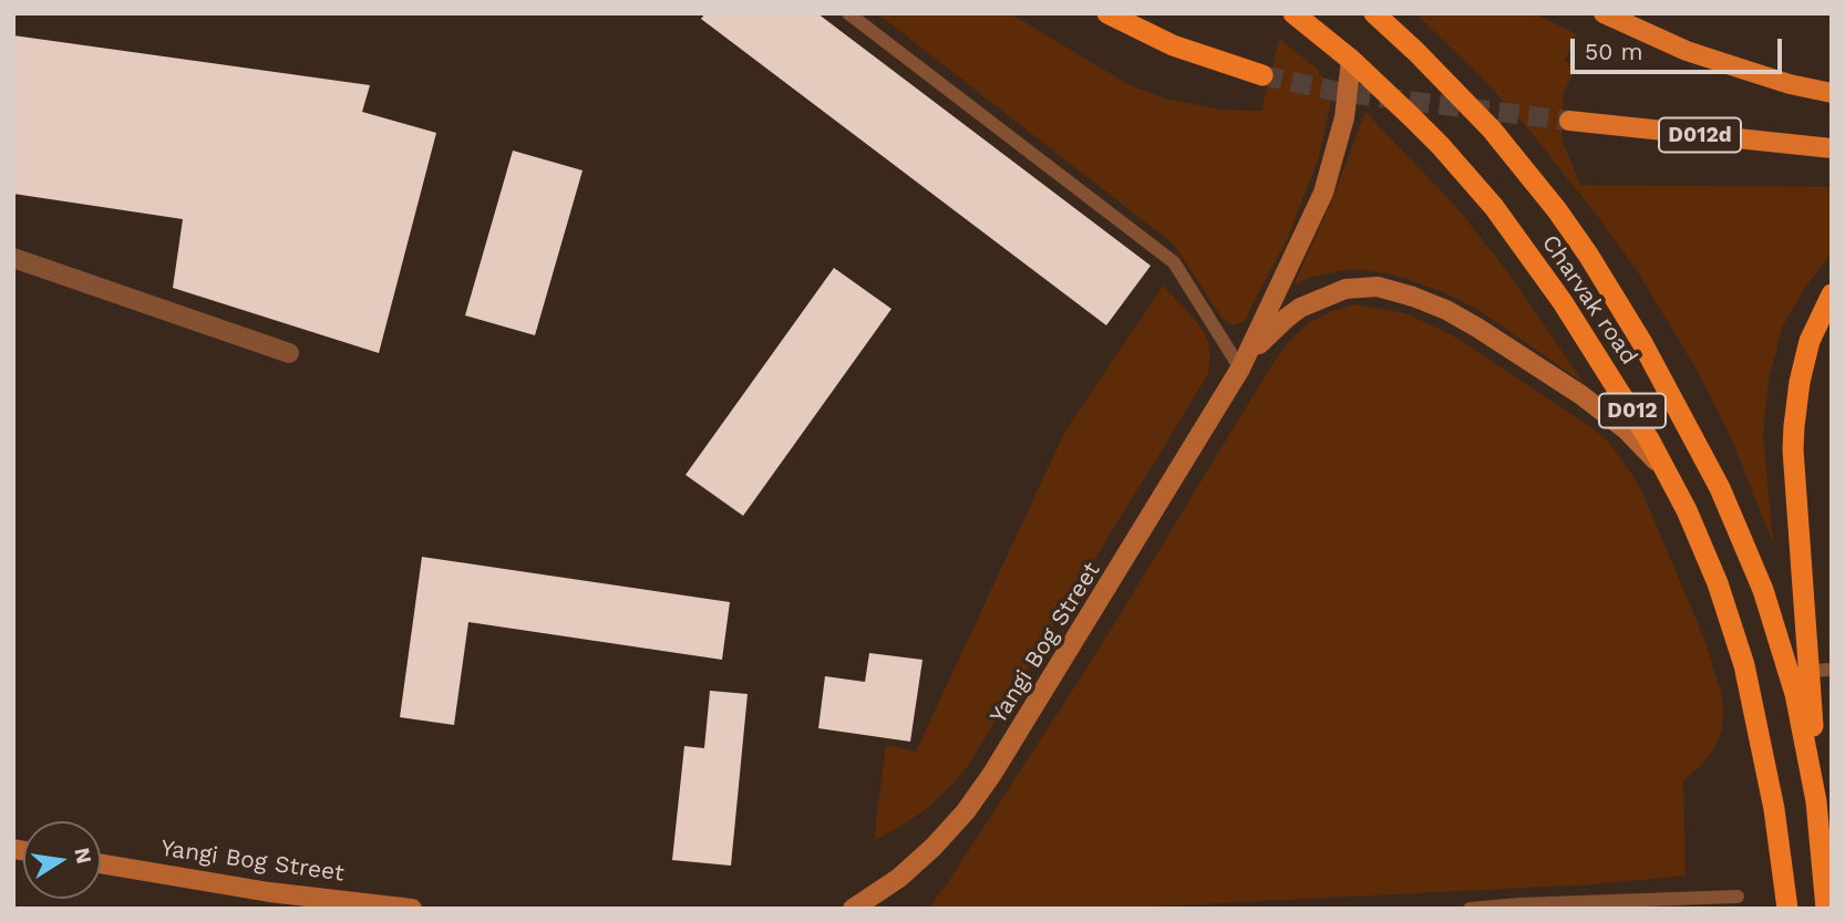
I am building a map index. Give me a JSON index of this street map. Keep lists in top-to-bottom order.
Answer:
{
  "streets": {
    "highway": ["Charvak road", "D012"],
    "main road": ["D012d", "Yangi Bog Street"]
  },
  "scale_bar": "50 m",
  "north": "right"
}
